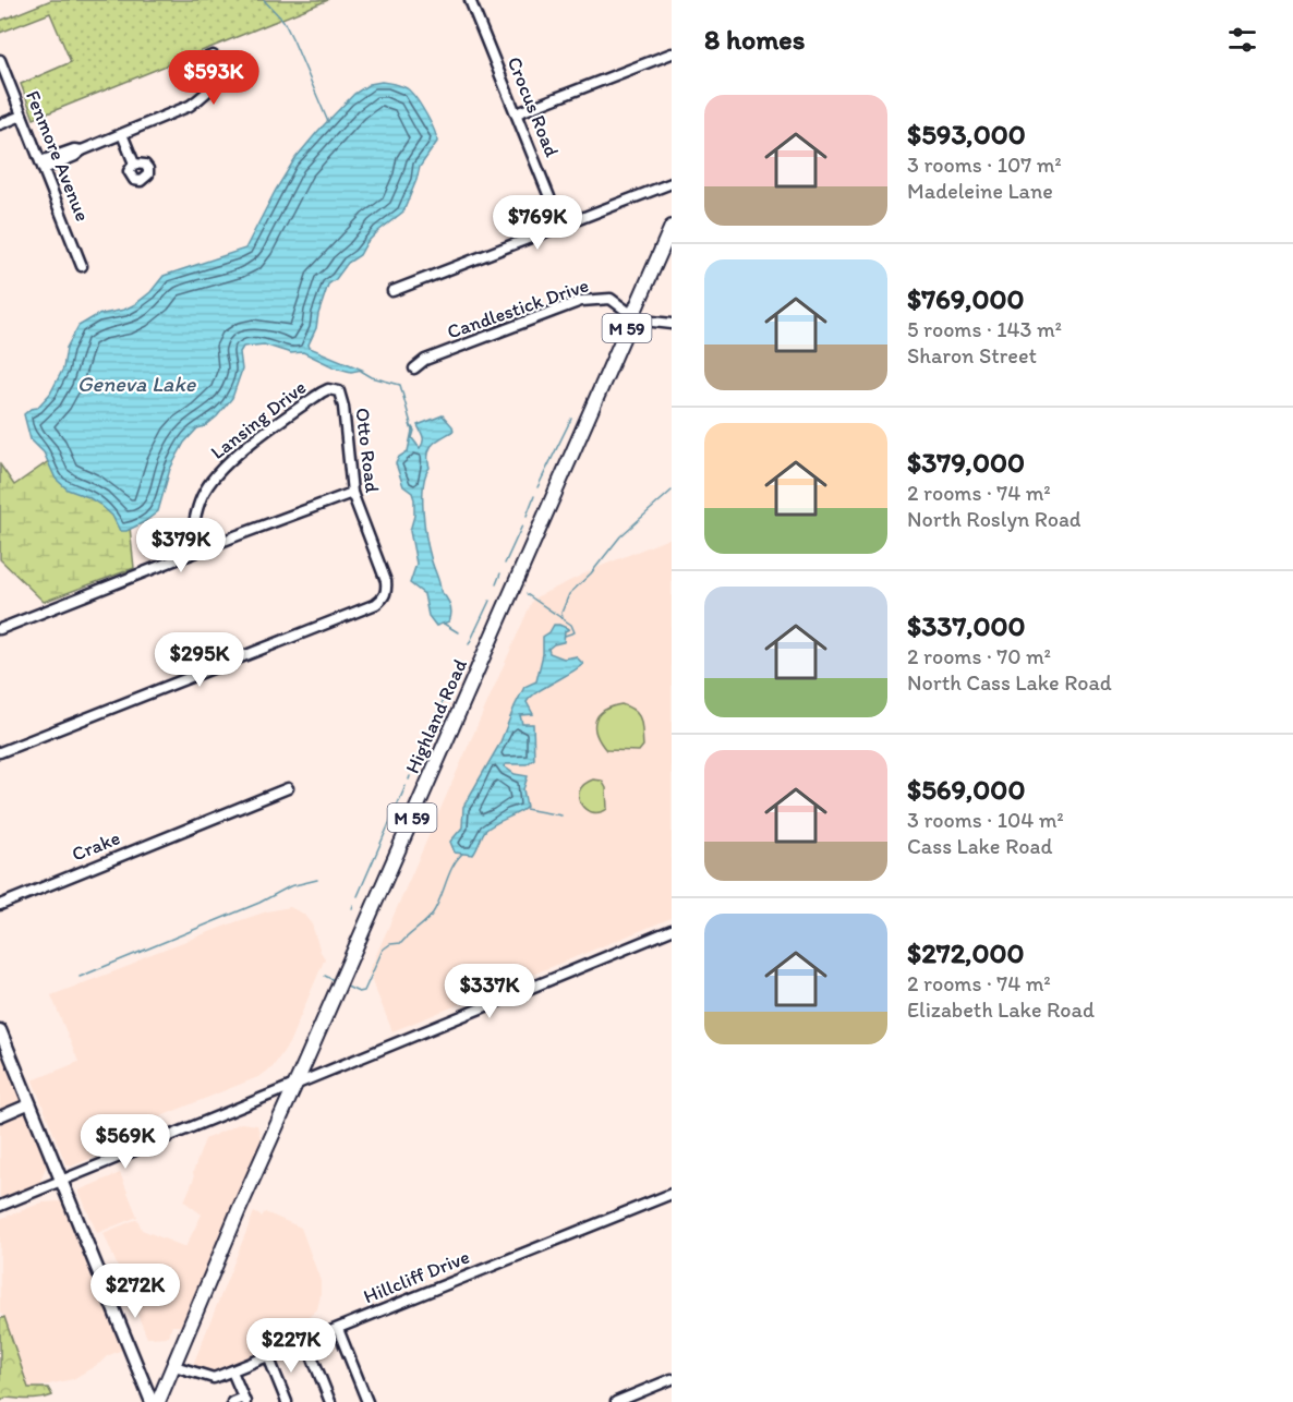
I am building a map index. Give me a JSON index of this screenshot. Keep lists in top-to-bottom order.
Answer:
{
  "streets": {
    "highway": ["M 59", "Highland Road"],
    "street": [
      "Crocus Road",
      "Fenmore Avenue",
      "Candlestick Drive",
      "Lansing Drive",
      "Otto Road",
      "Crake",
      "Hillcliff Drive"
    ]
  },
  "crossings": [
    ["Candlestick Drive", "Highland Road"],
    ["Lansing Drive", "Otto Road"],
    ["Highland Road", "Hillcliff Drive"]
  ],
  "water": ["Geneva Lake"],
  "page": {
    "heading": "8 homes",
    "price": [
      "$593K",
      "$769K",
      "$379K",
      "$295K",
      "$337K",
      "$569K",
      "$272K",
      "$227K"
    ],
    "list": [
      {
        "name": "$593,000",
        "note": "3 rooms · 107 m² · Madeleine Lane"
      },
      {
        "name": "$769,000",
        "note": "5 rooms · 143 m² · Sharon Street"
      },
      {
        "name": "$379,000",
        "note": "2 rooms · 74 m² · North Roslyn Road"
      },
      {
        "name": "$337,000",
        "note": "2 rooms · 70 m² · North Cass Lake Road"
      },
      {
        "name": "$569,000",
        "note": "3 rooms · 104 m² · Cass Lake Road"
      },
      {
        "name": "$272,000",
        "note": "2 rooms · 74 m² · Elizabeth Lake Road"
      }
    ]
  }
}
